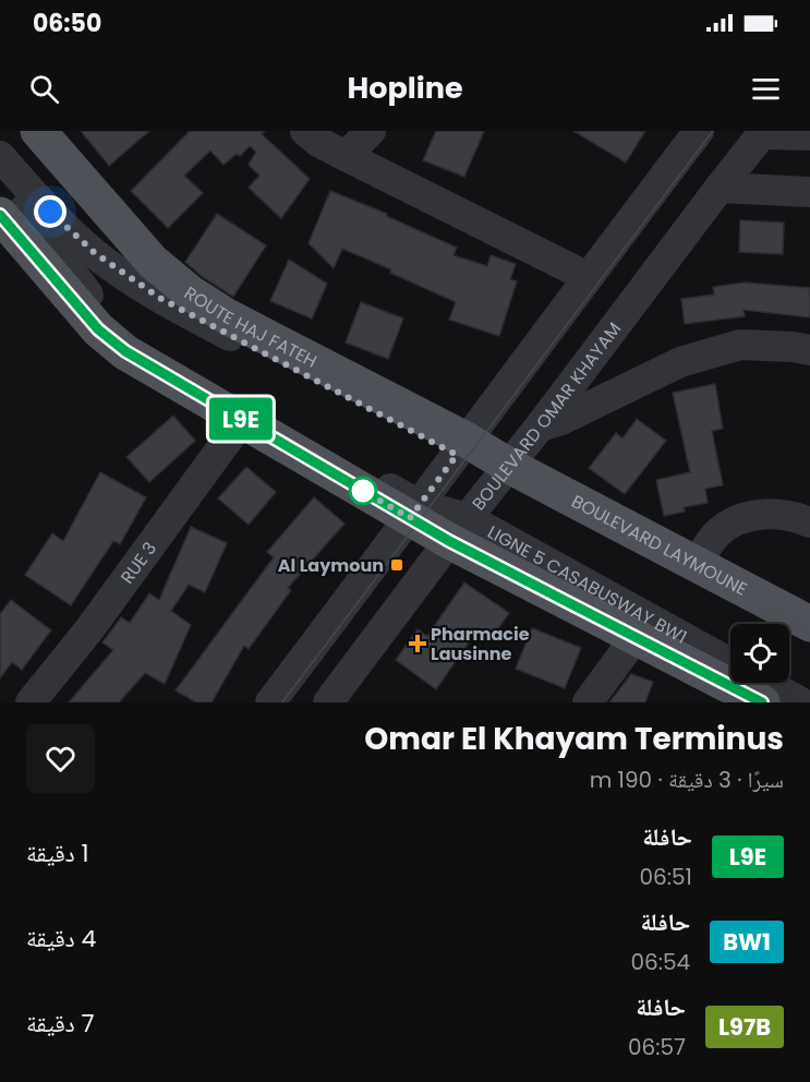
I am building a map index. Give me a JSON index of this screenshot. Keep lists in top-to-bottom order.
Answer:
{
  "streets": {
    "main road": ["ROUTE HAJ FATEH", "BOULEVARD LAYMOUNE"],
    "street": ["BOULEVARD OMAR KHAYAM", "RUE 3", "LIGNE 5 CASABUSWAY BW1"]
  },
  "crossings": [
    ["ROUTE HAJ FATEH", "BOULEVARD OMAR KHAYAM"],
    ["ROUTE HAJ FATEH", "BOULEVARD LAYMOUNE"],
    ["BOULEVARD OMAR KHAYAM", "BOULEVARD LAYMOUNE"],
    ["BOULEVARD OMAR KHAYAM", "LIGNE 5 CASABUSWAY BW1"]
  ],
  "places": {
    "transit": ["Al Laymoun"],
    "health": ["Pharmacie Lausinne"]
  },
  "lines": ["bus line L9E"],
  "page": {
    "status": "06:50",
    "header": "Hopline",
    "on_map": "L9E",
    "heading": ["Omar El Khayam Terminus", "سيرًا · 3 دقيقة · 190 m"],
    "list": [
      {
        "mark": "L9E",
        "name": "حافلة",
        "note": "06:51",
        "value": "1 دقيقة"
      },
      {
        "mark": "BW1",
        "name": "حافلة",
        "note": "06:54",
        "value": "4 دقيقة"
      },
      {
        "mark": "L97B",
        "name": "حافلة",
        "note": "06:57",
        "value": "7 دقيقة"
      }
    ]
  }
}
